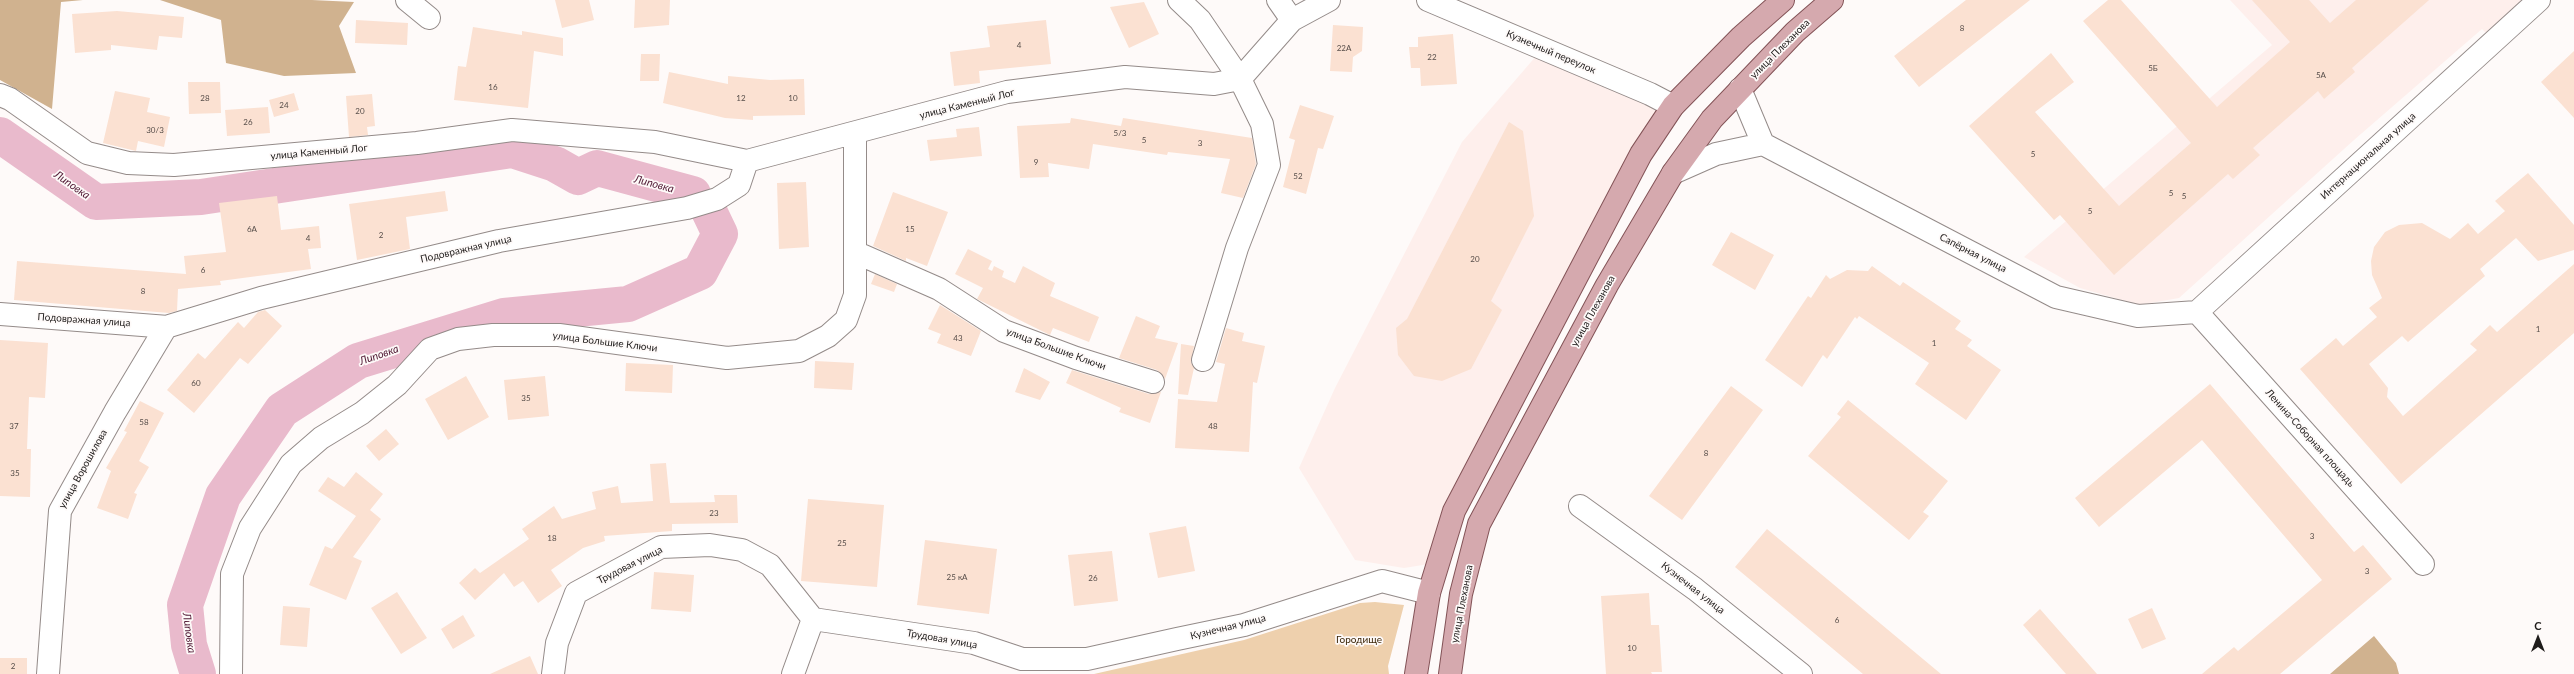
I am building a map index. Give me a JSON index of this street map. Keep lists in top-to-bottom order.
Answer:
{
  "streets": {
    "main road": ["улица Плеханова"],
    "street": [
      "Кузнечный переулок",
      "улица Каменный Лог",
      "Интернациональная улица",
      "Подовражная улица",
      "Сапёрная улица",
      "улица Большие Ключи",
      "Ленина-Соборная площадь",
      "улица Ворошилова",
      "Трудовая улица",
      "Кузнечная улица"
    ]
  },
  "crossings": [
    ["улица Каменный Лог", "Подовражная улица"],
    ["улица Каменный Лог", "улица Большие Ключи"],
    ["Интернациональная улица", "Сапёрная улица"],
    ["Интернациональная улица", "Ленина-Соборная площадь"],
    ["Подовражная улица", "улица Ворошилова"],
    ["Сапёрная улица", "Ленина-Соборная площадь"],
    ["Трудовая улица", "Кузнечная улица"]
  ],
  "water": ["Липовка"],
  "parks": ["Городище"],
  "house_numbers": [
    "8",
    "4",
    "22А",
    "22",
    "5Б",
    "5А",
    "16",
    "28",
    "12",
    "10",
    "24",
    "20",
    "26",
    "30/3",
    "5/3",
    "5",
    "3",
    "5",
    "9",
    "52",
    "5",
    "5",
    "5",
    "6А",
    "15",
    "2",
    "4",
    "20",
    "6",
    "8",
    "1",
    "43",
    "1",
    "60",
    "35",
    "58",
    "37",
    "48",
    "8",
    "35",
    "23",
    "3",
    "18",
    "25",
    "3",
    "25 кА",
    "26",
    "6",
    "10",
    "2"
  ],
  "north": "top"
}
